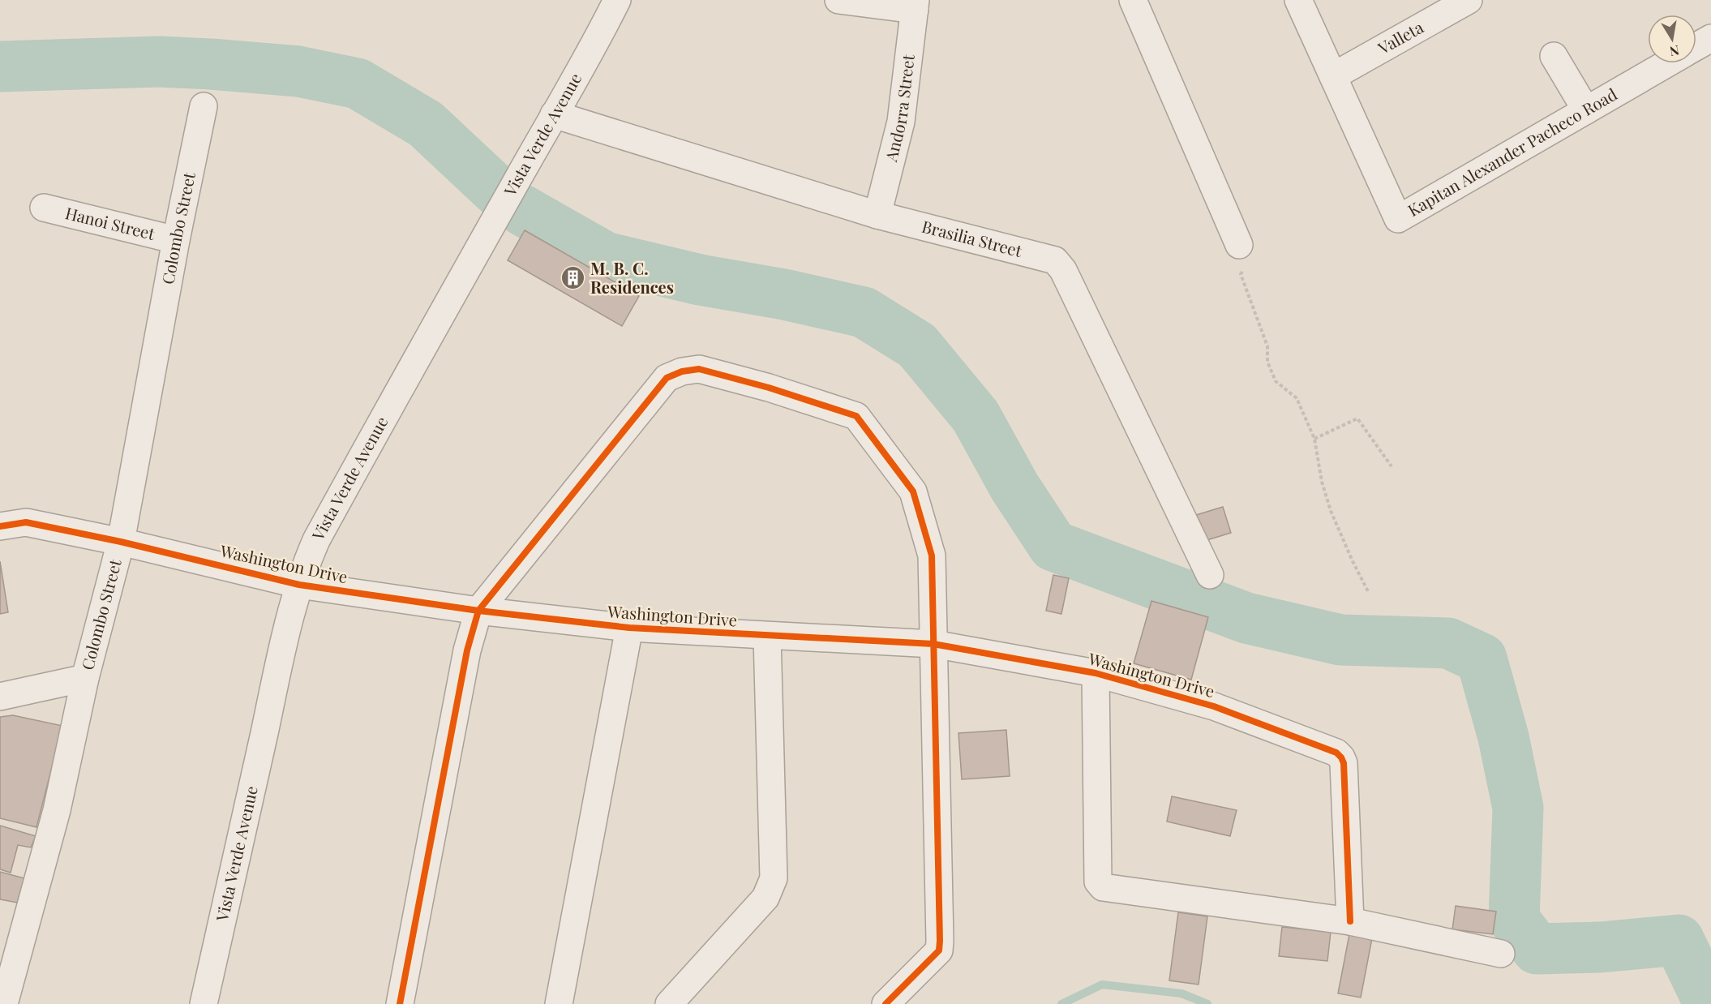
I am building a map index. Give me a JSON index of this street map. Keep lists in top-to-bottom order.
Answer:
{
  "streets": {
    "street": [
      "Valleta",
      "Andorra Street",
      "Vista Verde Avenue",
      "Kapitan Alexander Pacheco Road",
      "Hanoi Street",
      "Colombo Street",
      "Brasilia Street",
      "Washington Drive"
    ]
  },
  "crossings": [
    ["Valleta", "Kapitan Alexander Pacheco Road"],
    ["Andorra Street", "Brasilia Street"],
    ["Vista Verde Avenue", "Brasilia Street"],
    ["Vista Verde Avenue", "Washington Drive"],
    ["Hanoi Street", "Colombo Street"],
    ["Colombo Street", "Washington Drive"]
  ],
  "places": {
    "building": ["M. B. C. Residences"]
  },
  "north": "bottom"
}
